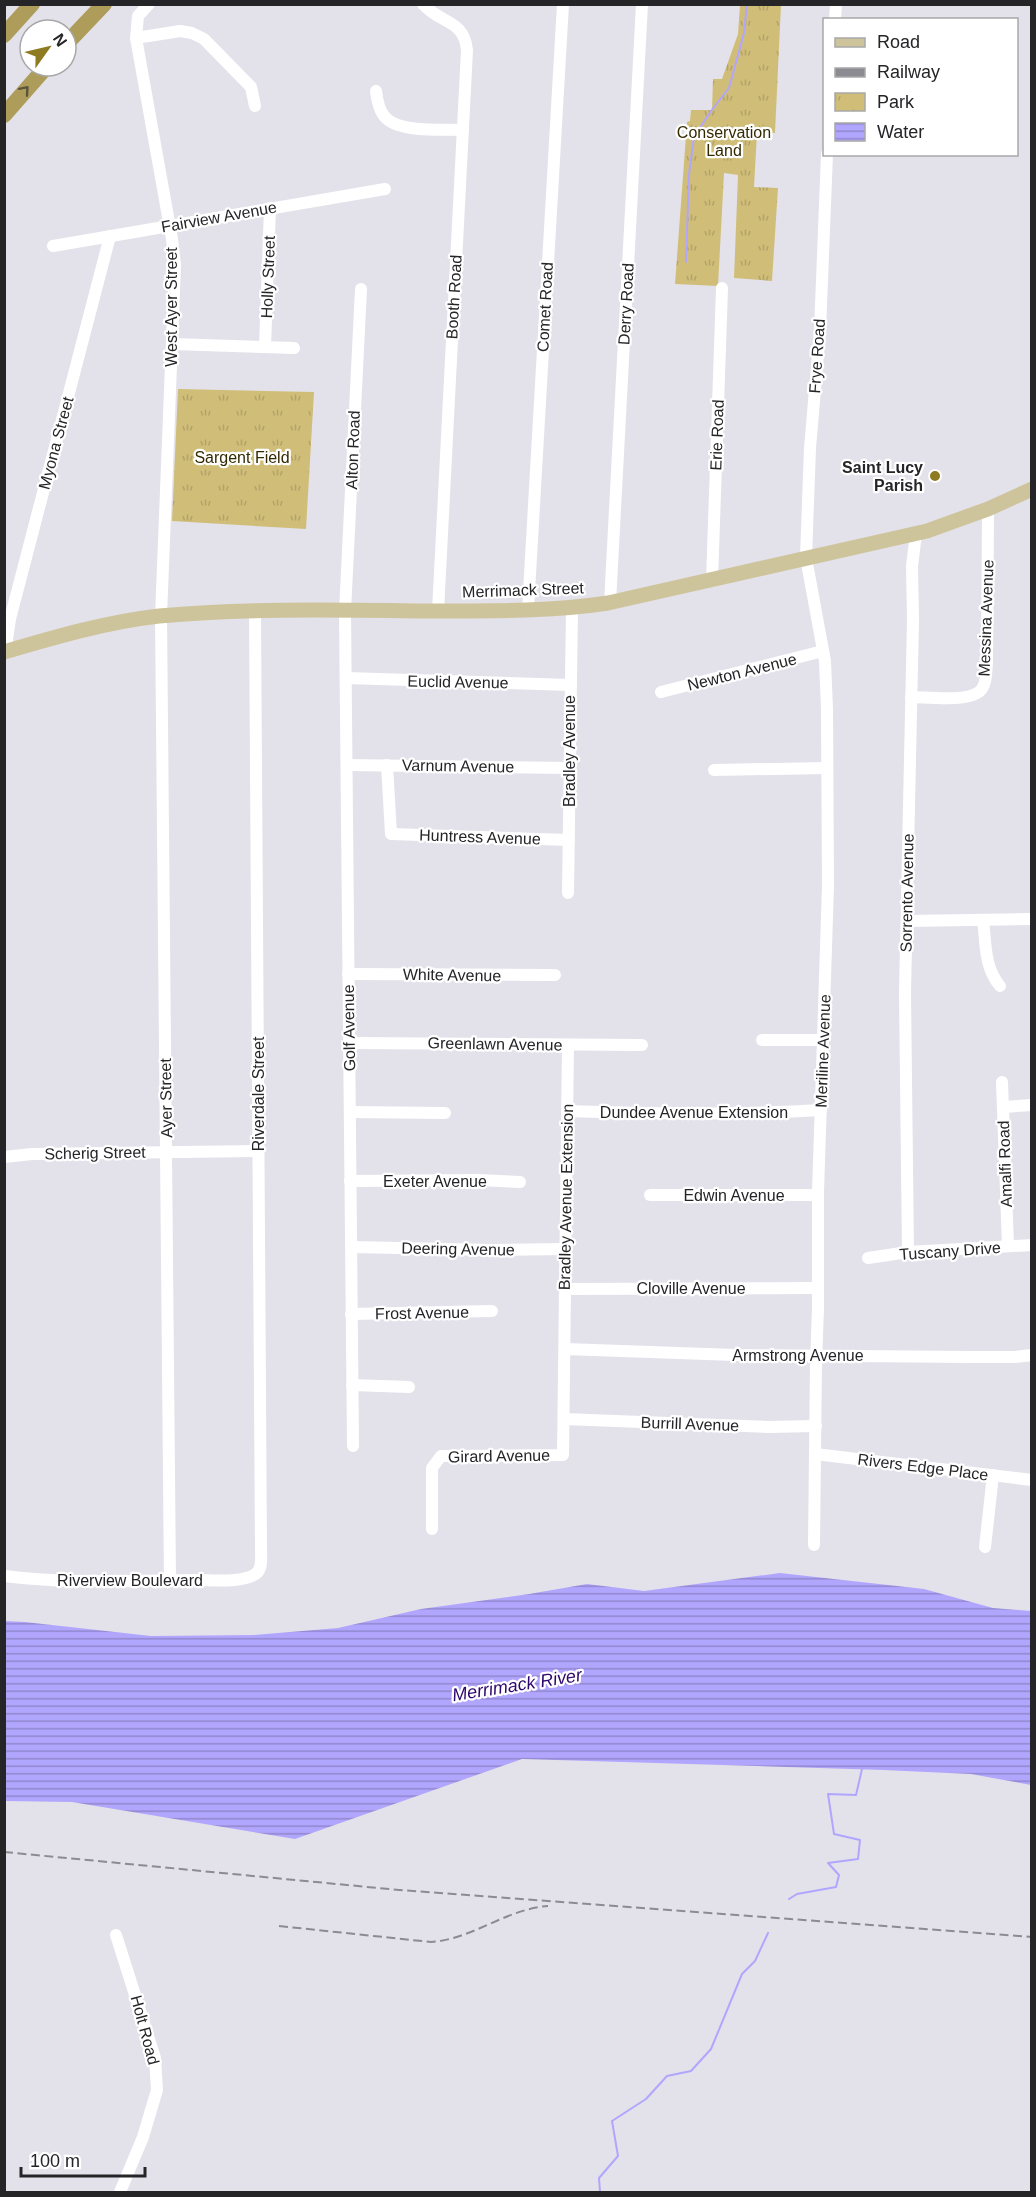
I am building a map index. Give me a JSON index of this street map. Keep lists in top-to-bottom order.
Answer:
{
  "streets": {
    "main road": ["Merrimack Street"],
    "street": [
      "Fairview Avenue",
      "Holly Street",
      "Booth Road",
      "Derry Road",
      "West Ayer Street",
      "Comet Road",
      "Frye Road",
      "Erie Road",
      "Myona Street",
      "Alton Road",
      "Messina Avenue",
      "Newton Avenue",
      "Euclid Avenue",
      "Bradley Avenue",
      "Varnum Avenue",
      "Huntress Avenue",
      "Sorrento Avenue",
      "White Avenue",
      "Golf Avenue",
      "Greenlawn Avenue",
      "Meriline Avenue",
      "Riverdale Street",
      "Ayer Street",
      "Dundee Avenue Extension",
      "Scherig Street",
      "Amalfi Road",
      "Exeter Avenue",
      "Edwin Avenue",
      "Bradley Avenue Extension",
      "Deering Avenue",
      "Tuscany Drive",
      "Cloville Avenue",
      "Frost Avenue",
      "Armstrong Avenue",
      "Burrill Avenue",
      "Girard Avenue",
      "Rivers Edge Place",
      "Riverview Boulevard",
      "Holt Road"
    ]
  },
  "crossings": [
    ["Fairview Avenue", "Holly Street"],
    ["Fairview Avenue", "West Ayer Street"],
    ["Fairview Avenue", "Myona Street"],
    ["Booth Road", "Merrimack Street"],
    ["Derry Road", "Merrimack Street"],
    ["West Ayer Street", "Merrimack Street"],
    ["West Ayer Street", "Ayer Street"],
    ["Comet Road", "Merrimack Street"],
    ["Frye Road", "Merrimack Street"],
    ["Frye Road", "Meriline Avenue"],
    ["Erie Road", "Merrimack Street"],
    ["Myona Street", "Merrimack Street"],
    ["Alton Road", "Merrimack Street"],
    ["Alton Road", "Golf Avenue"],
    ["Merrimack Street", "Messina Avenue"],
    ["Merrimack Street", "Bradley Avenue"],
    ["Merrimack Street", "Sorrento Avenue"],
    ["Merrimack Street", "Golf Avenue"],
    ["Merrimack Street", "Meriline Avenue"],
    ["Merrimack Street", "Riverdale Street"],
    ["Merrimack Street", "Ayer Street"],
    ["Messina Avenue", "Sorrento Avenue"],
    ["Newton Avenue", "Meriline Avenue"],
    ["Euclid Avenue", "Bradley Avenue"],
    ["Euclid Avenue", "Golf Avenue"],
    ["Bradley Avenue", "Varnum Avenue"],
    ["Bradley Avenue", "Huntress Avenue"],
    ["Varnum Avenue", "Huntress Avenue"],
    ["Varnum Avenue", "Golf Avenue"],
    ["Sorrento Avenue", "Tuscany Drive"],
    ["White Avenue", "Golf Avenue"],
    ["Golf Avenue", "Greenlawn Avenue"],
    ["Golf Avenue", "Exeter Avenue"],
    ["Golf Avenue", "Deering Avenue"],
    ["Golf Avenue", "Frost Avenue"],
    ["Greenlawn Avenue", "Bradley Avenue Extension"],
    ["Meriline Avenue", "Dundee Avenue Extension"],
    ["Meriline Avenue", "Edwin Avenue"],
    ["Meriline Avenue", "Cloville Avenue"],
    ["Meriline Avenue", "Armstrong Avenue"],
    ["Meriline Avenue", "Burrill Avenue"],
    ["Meriline Avenue", "Rivers Edge Place"],
    ["Riverdale Street", "Scherig Street"],
    ["Riverdale Street", "Riverview Boulevard"],
    ["Ayer Street", "Scherig Street"],
    ["Ayer Street", "Riverview Boulevard"],
    ["Dundee Avenue Extension", "Bradley Avenue Extension"],
    ["Amalfi Road", "Tuscany Drive"],
    ["Bradley Avenue Extension", "Deering Avenue"],
    ["Bradley Avenue Extension", "Cloville Avenue"],
    ["Bradley Avenue Extension", "Armstrong Avenue"],
    ["Burrill Avenue", "Girard Avenue"]
  ],
  "water": ["Merrimack River"],
  "parks": ["Conservation Land", "Sargent Field"],
  "places": ["Saint Lucy Parish"],
  "legend": [
    "Road",
    "Railway",
    "Park",
    "Water"
  ],
  "scale_bar": "100 m",
  "north": "top right"
}
